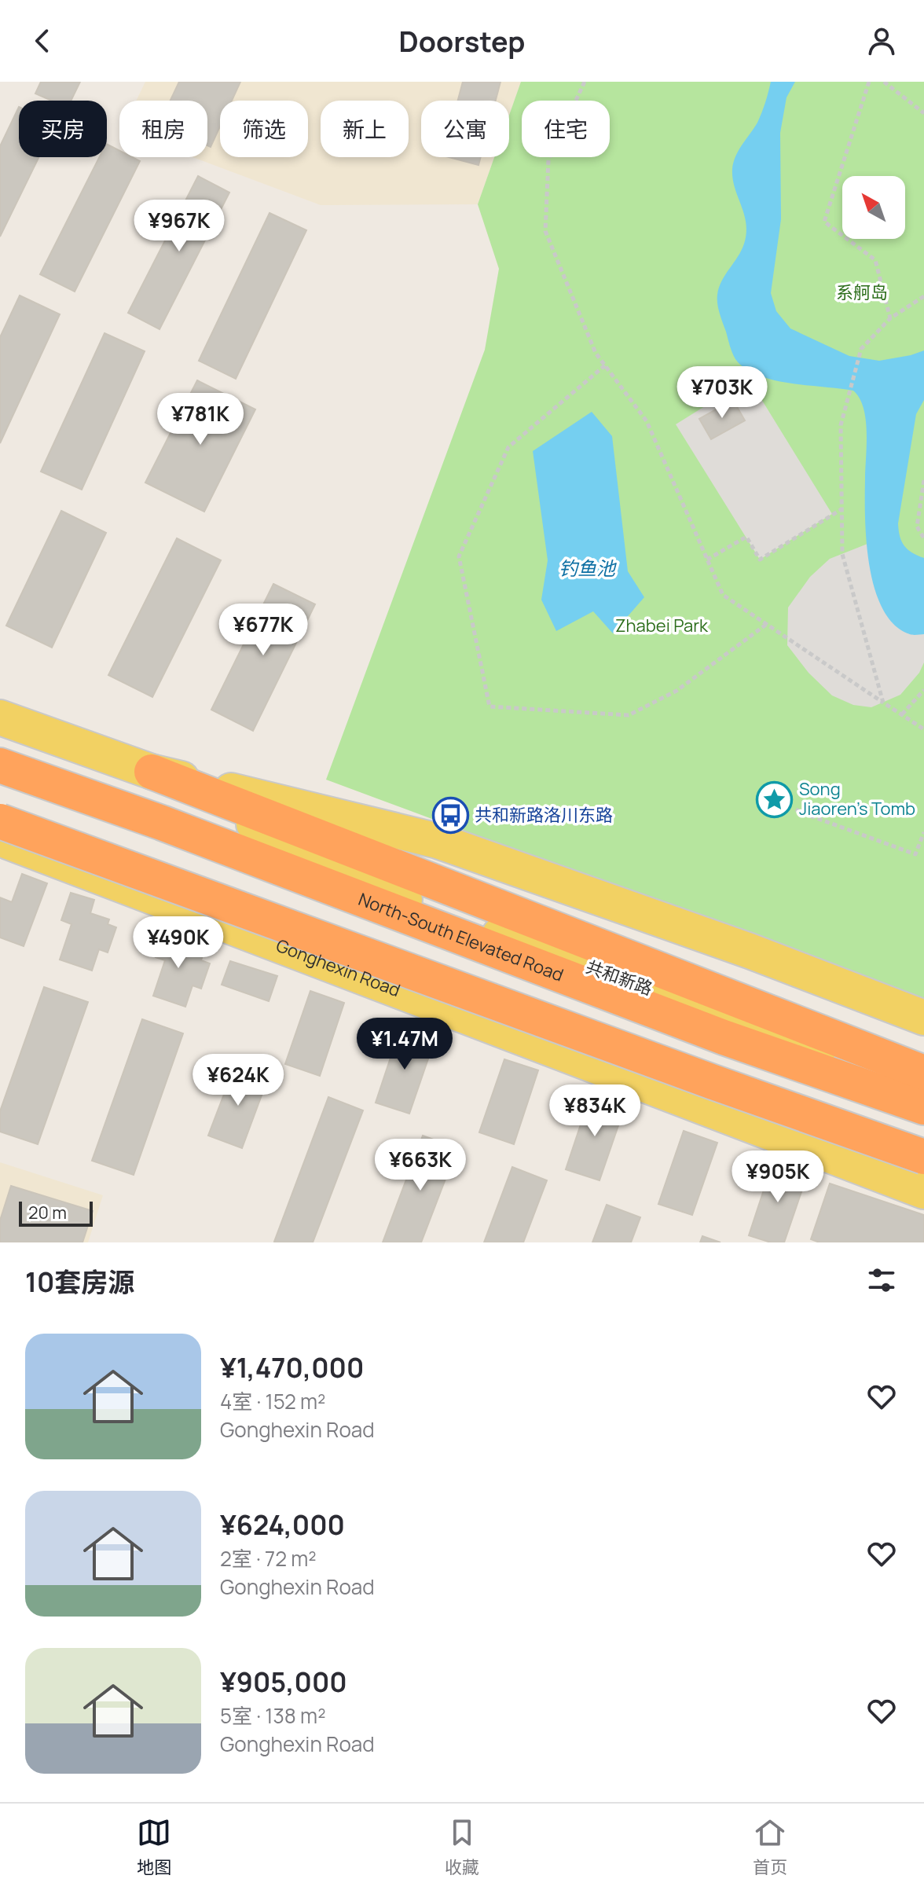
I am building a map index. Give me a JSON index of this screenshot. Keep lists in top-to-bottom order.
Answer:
{
  "streets": {
    "highway": ["North-South Elevated Road"],
    "main road": ["Gonghexin Road", "共和新路"]
  },
  "water": ["钓鱼池"],
  "parks": ["系舸岛", "Zhabei Park"],
  "places": {
    "place": ["Song Jiaoren's Tomb"],
    "bus stop": ["共和新路洛川东路"]
  },
  "scale_bar": "20 m",
  "north": "top left",
  "page": {
    "header": "Doorstep",
    "chip": [
      "买房",
      "租房",
      "筛选",
      "新上",
      "公寓",
      "住宅"
    ],
    "price": [
      "¥967K",
      "¥703K",
      "¥781K",
      "¥677K",
      "¥490K",
      "¥1.47M",
      "¥624K",
      "¥834K",
      "¥663K",
      "¥905K"
    ],
    "scale": "20 m",
    "heading": "10套房源",
    "list": [
      {
        "name": "¥1,470,000",
        "note": "4室 · 152 m² · Gonghexin Road"
      },
      {
        "name": "¥624,000",
        "note": "2室 · 72 m² · Gonghexin Road"
      },
      {
        "name": "¥905,000",
        "note": "5室 · 138 m² · Gonghexin Road"
      }
    ],
    "tabs": ["地图", "收藏", "首页"]
  }
}
